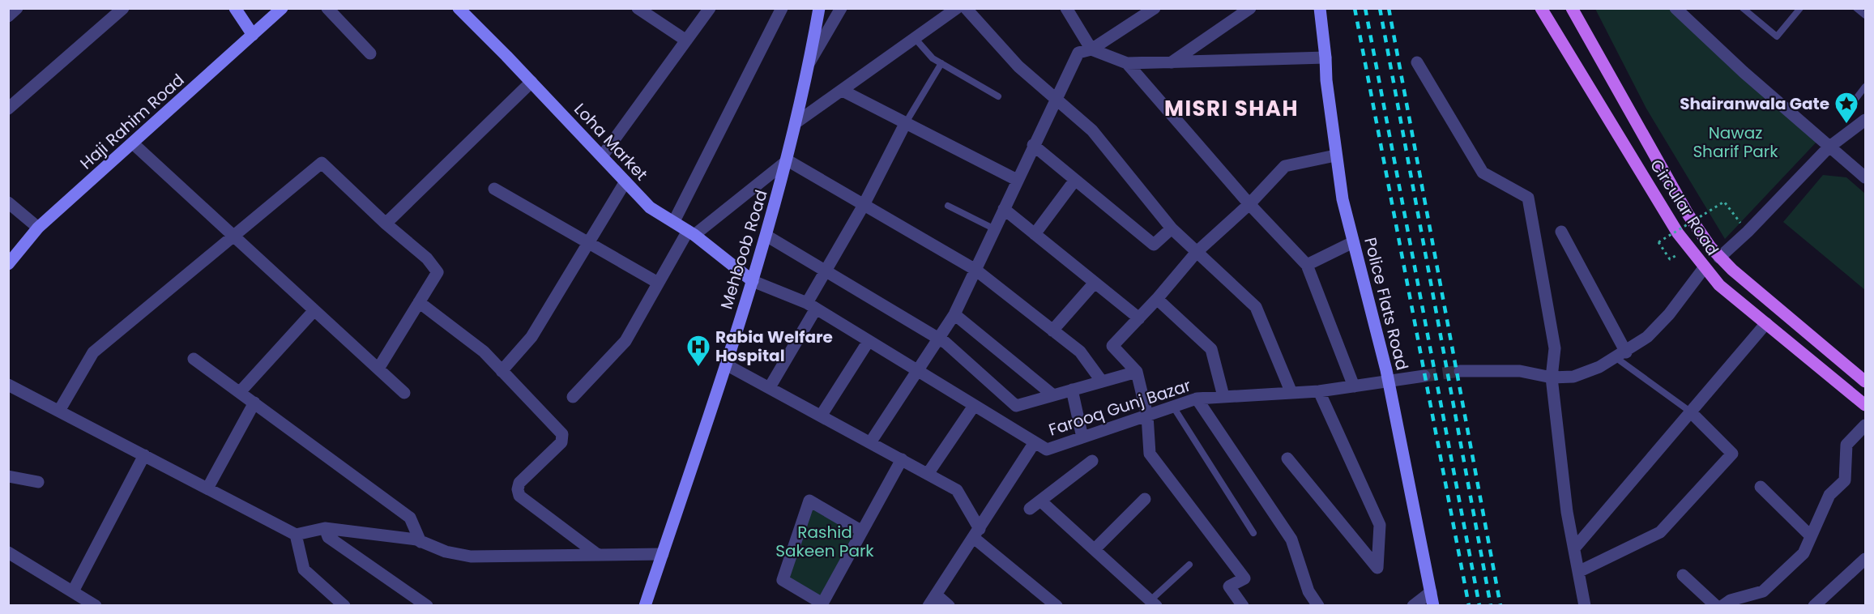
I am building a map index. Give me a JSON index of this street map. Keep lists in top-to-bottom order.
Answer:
{
  "streets": {
    "main road": [
      "Haji Rahim Road",
      "Loha Market",
      "Circular Road",
      "Mehboob Road",
      "Police Flats Road"
    ],
    "street": ["Farooq Gunj Bazar"]
  },
  "crossings": [
    ["Loha Market", "Mehboob Road"],
    ["Loha Market", "Farooq Gunj Bazar"],
    ["Mehboob Road", "Farooq Gunj Bazar"],
    ["Police Flats Road", "Farooq Gunj Bazar"]
  ],
  "districts": ["MISRI SHAH"],
  "parks": ["Nawaz Sharif Park", "Rashid Sakeen Park"],
  "places": {
    "place": ["Shairanwala Gate"],
    "hospital": ["Rabia Welfare Hospital"]
  }
}
